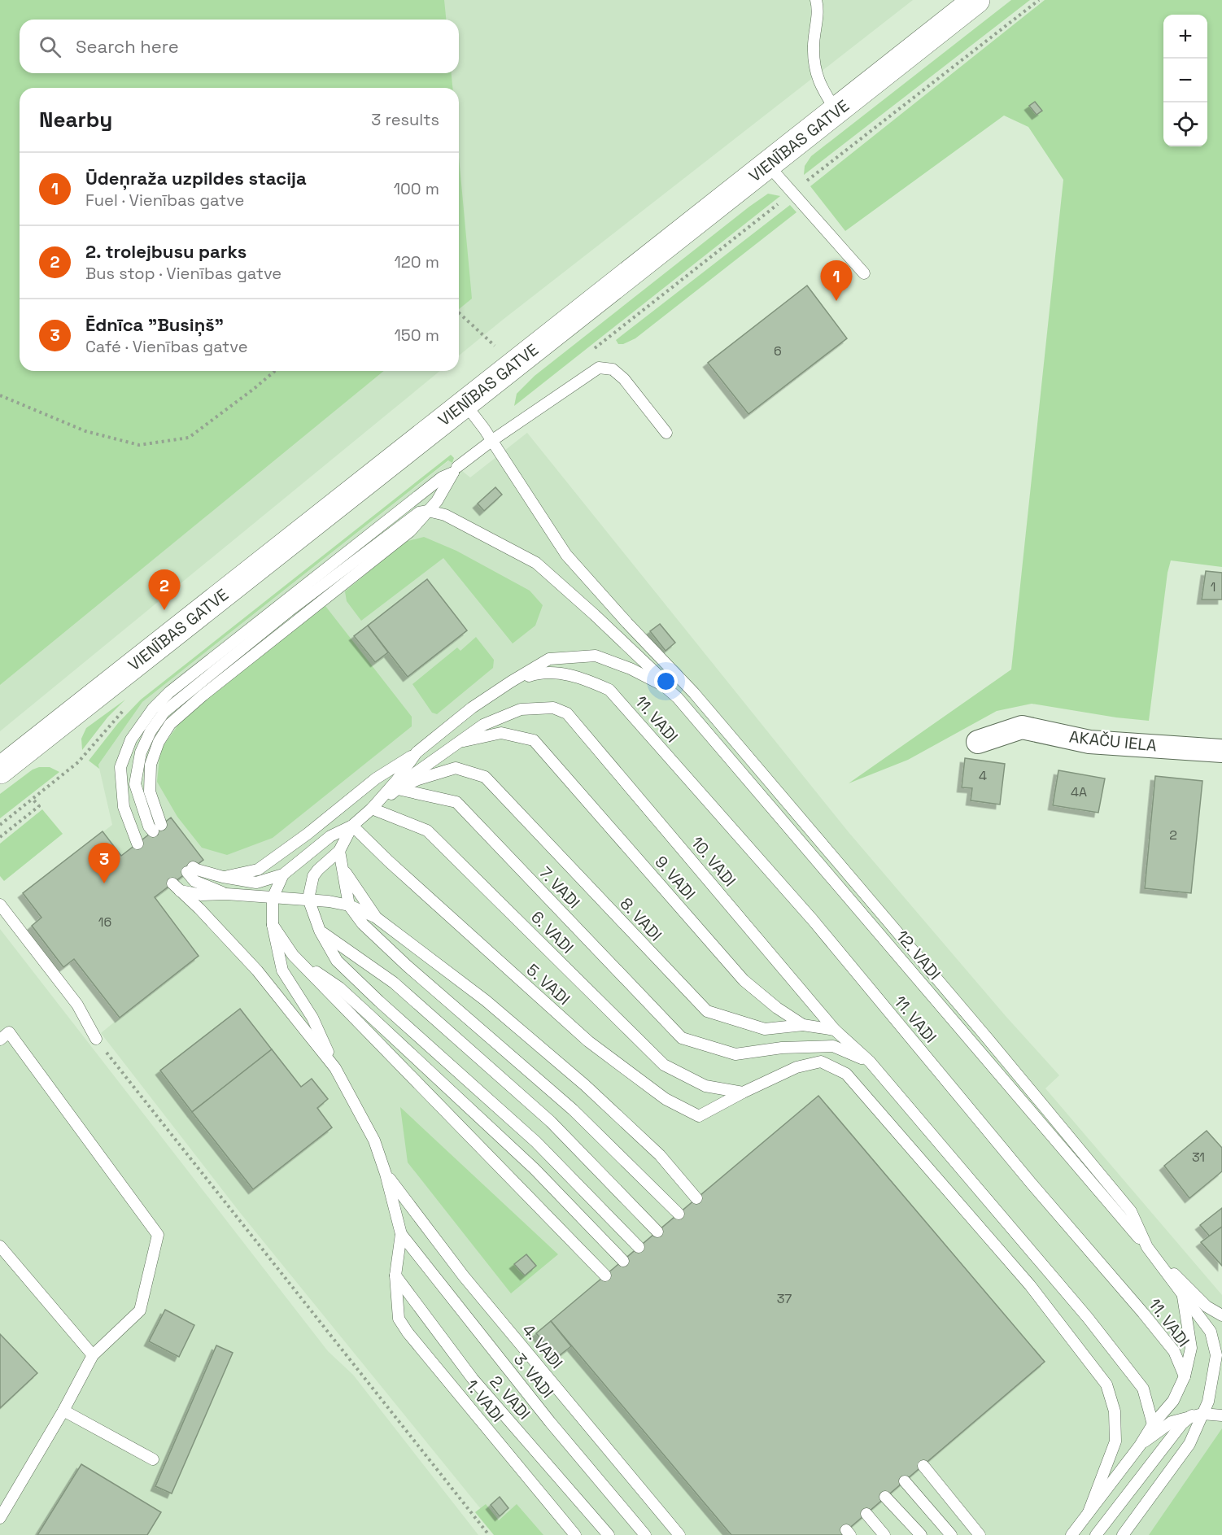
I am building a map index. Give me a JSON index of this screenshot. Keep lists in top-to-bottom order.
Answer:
{
  "streets": {
    "main road": ["VIENĪBAS GATVE"],
    "street": ["AKAČU IELA"],
    "lane": [
      "11. VADI",
      "10. VADI",
      "9. VADI",
      "7. VADI",
      "8. VADI",
      "6. VADI",
      "12. VADI",
      "5. VADI",
      "4. VADI",
      "3. VADI",
      "2. VADI",
      "1. VADI"
    ]
  },
  "crossings": [
    ["10. VADI", "9. VADI"],
    ["10. VADI", "7. VADI"],
    ["9. VADI", "8. VADI"],
    ["7. VADI", "8. VADI"],
    ["6. VADI", "5. VADI"],
    ["3. VADI", "1. VADI"],
    ["2. VADI", "1. VADI"]
  ],
  "house_numbers": [
    "6",
    "1",
    "4",
    "4A",
    "2",
    "16",
    "31",
    "37"
  ],
  "page": {
    "map_buttons": ["+", "−"],
    "search": "Search here",
    "heading": ["Nearby", "3 results"],
    "list": [
      {
        "mark": "1",
        "name": "Ūdeņraža uzpildes stacija",
        "note": "Fuel · Vienības gatve",
        "value": "100 m"
      },
      {
        "mark": "2",
        "name": "2. trolejbusu parks",
        "note": "Bus stop · Vienības gatve",
        "value": "120 m"
      },
      {
        "mark": "3",
        "name": "Ēdnīca \"Busiņš\"",
        "note": "Café · Vienības gatve",
        "value": "150 m"
      }
    ],
    "pins": ["1", "2", "3"]
  }
}
